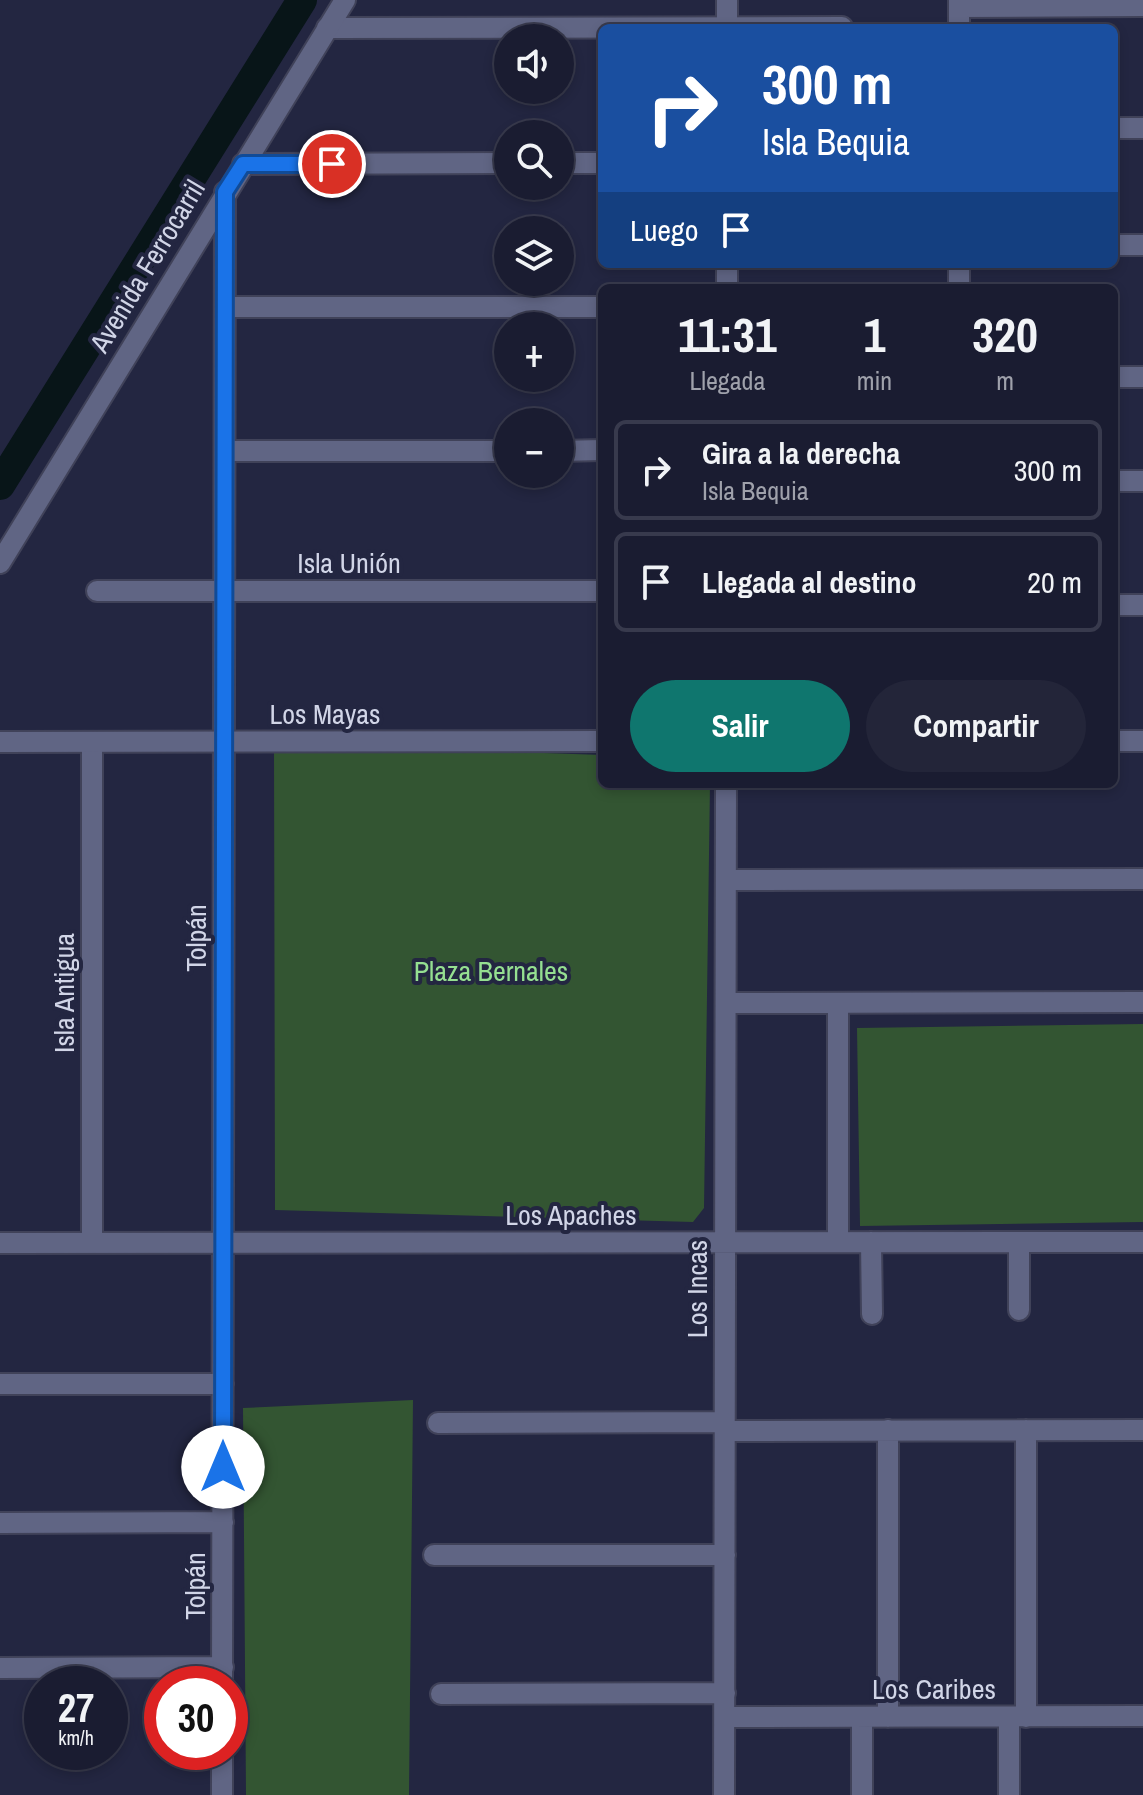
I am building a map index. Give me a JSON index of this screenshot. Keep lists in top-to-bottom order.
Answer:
{
  "streets": {
    "street": [
      "Avenida Ferrocarril",
      "Isla Unión",
      "Los Mayas",
      "Tolpán",
      "Isla Antigua",
      "Los Apaches",
      "Los Incas",
      "Los Caribes"
    ]
  },
  "crossings": [
    ["Avenida Ferrocarril", "Tolpán"],
    ["Isla Unión", "Tolpán"],
    ["Los Mayas", "Tolpán"],
    ["Los Mayas", "Isla Antigua"],
    ["Tolpán", "Los Apaches"],
    ["Isla Antigua", "Los Apaches"],
    ["Los Apaches", "Los Incas"],
    ["Los Incas", "Los Caribes"]
  ],
  "parks": ["Plaza Bernales"],
  "page": {
    "map_buttons": ["+", "−"],
    "turn": ["300 m", "Isla Bequia"],
    "then": "Luego",
    "eta": [
      "11:31",
      "Llegada",
      "1",
      "min",
      "320",
      "m"
    ],
    "list": [
      {
        "name": "Gira a la derecha",
        "note": "Isla Bequia",
        "value": "300 m"
      },
      {
        "name": "Llegada al destino",
        "value": "20 m"
      }
    ],
    "buttons": ["Salir", "Compartir"],
    "speed": "27 km/h",
    "limit": "30"
  }
}
